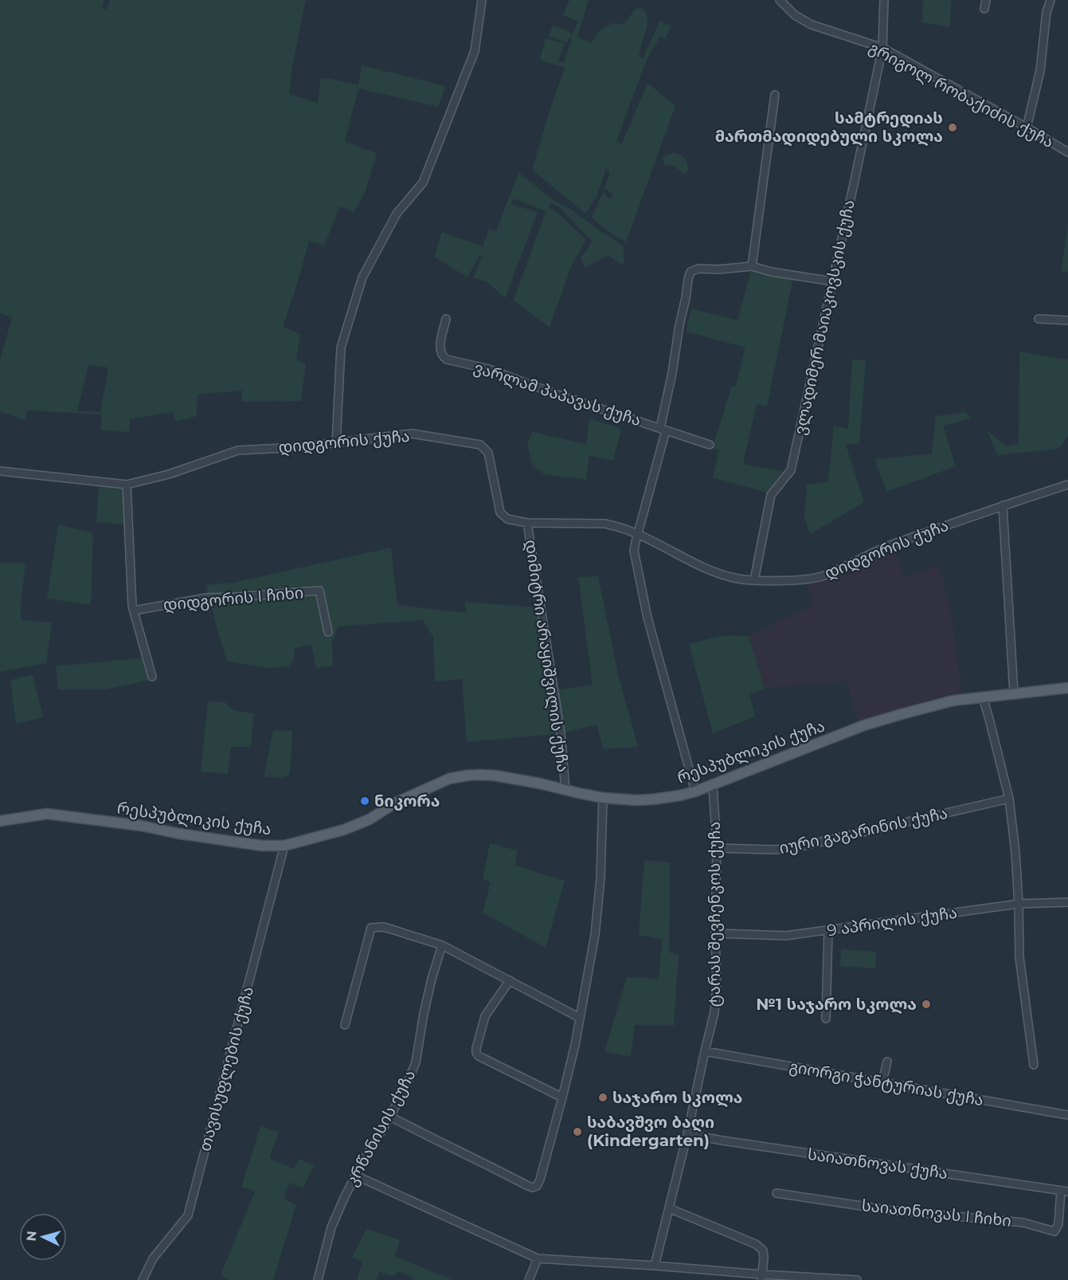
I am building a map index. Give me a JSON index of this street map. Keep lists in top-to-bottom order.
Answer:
{
  "streets": {
    "main road": ["რესპუბლიკის ქუჩა"],
    "street": [
      "გრიგოლ რობაქიძის ქუჩა",
      "ვლადიმერ მაიაკოვსკის ქუჩა",
      "ვარლამ პაპავას ქუჩა",
      "დიდგორის ქუჩა",
      "დიდგორის I ჩიხი",
      "დიმიტრი არაყიშვილის ქუჩა",
      "იური გაგარინის ქუჩა",
      "ტარას შევჩენკოს ქუჩა",
      "9 აპრილის ქუჩა",
      "თავისუფლების ქუჩა",
      "გიორგი ჭანტურიას ქუჩა",
      "კრწანისის ქუჩა",
      "საიათნოვას ქუჩა",
      "საიათნოვას I ჩიხი"
    ]
  },
  "crossings": [
    ["გრიგოლ რობაქიძის ქუჩა", "ვლადიმერ მაიაკოვსკის ქუჩა"],
    ["ვლადიმერ მაიაკოვსკის ქუჩა", "დიდგორის ქუჩა"],
    ["დიდგორის ქუჩა", "დიმიტრი არაყიშვილის ქუჩა"],
    ["დიმიტრი არაყიშვილის ქუჩა", "რესპუბლიკის ქუჩა"],
    ["რესპუბლიკის ქუჩა", "ტარას შევჩენკოს ქუჩა"],
    ["რესპუბლიკის ქუჩა", "თავისუფლების ქუჩა"],
    ["იური გაგარინის ქუჩა", "ტარას შევჩენკოს ქუჩა"],
    ["ტარას შევჩენკოს ქუჩა", "9 აპრილის ქუჩა"],
    ["ტარას შევჩენკოს ქუჩა", "გიორგი ჭანტურიას ქუჩა"],
    ["ტარას შევჩენკოს ქუჩა", "საიათნოვას ქუჩა"],
    ["საიათნოვას ქუჩა", "საიათნოვას I ჩიხი"]
  ],
  "places": [
    "სამტრედიას მართმადიდებული სკოლა",
    "ნიკორა",
    "№1 საჯარო სკოლა",
    "საჯარო სკოლა",
    "საბავშვო ბაღი (Kindergarten)"
  ],
  "north": "left"
}
